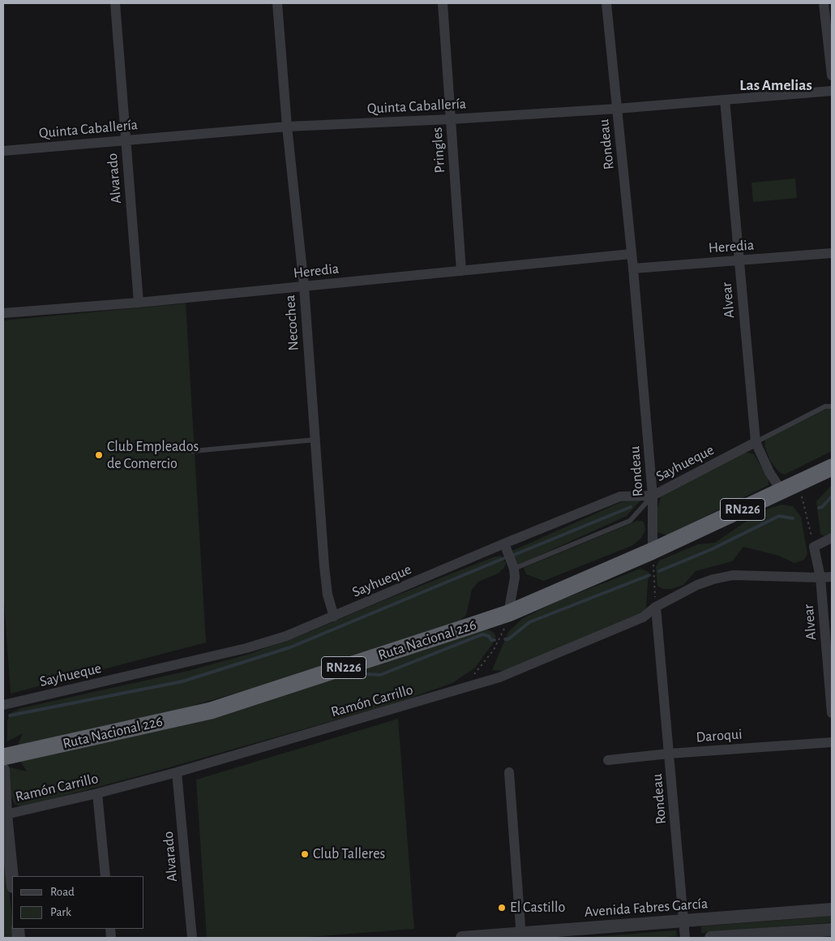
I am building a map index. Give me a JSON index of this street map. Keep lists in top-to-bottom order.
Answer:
{
  "streets": {
    "highway": ["RN226", "Ruta Nacional 226"],
    "street": [
      "Quinta Caballería",
      "Rondeau",
      "Pringles",
      "Alvarado",
      "Heredia",
      "Alvear",
      "Necochea",
      "Sayhueque",
      "Ramón Carrillo",
      "Daroqui",
      "Avenida Fabres García"
    ]
  },
  "crossings": [
    ["Quinta Caballería", "Rondeau"],
    ["Quinta Caballería", "Pringles"],
    ["Quinta Caballería", "Alvarado"],
    ["Quinta Caballería", "Alvear"],
    ["Quinta Caballería", "Necochea"],
    ["Rondeau", "Heredia"],
    ["Rondeau", "Sayhueque"],
    ["Rondeau", "Ruta Nacional 226"],
    ["Rondeau", "Ramón Carrillo"],
    ["Rondeau", "Daroqui"],
    ["Rondeau", "Avenida Fabres García"],
    ["Pringles", "Heredia"],
    ["Alvarado", "Heredia"],
    ["Alvarado", "Ramón Carrillo"],
    ["Heredia", "Alvear"],
    ["Heredia", "Necochea"],
    ["Alvear", "Sayhueque"],
    ["Alvear", "Ruta Nacional 226"],
    ["Alvear", "Ramón Carrillo"],
    ["Necochea", "Sayhueque"]
  ],
  "districts": ["Las Amelias"],
  "places": ["Club Empleados de Comercio", "Club Talleres", "El Castillo"],
  "legend": ["Road", "Park"]
}
